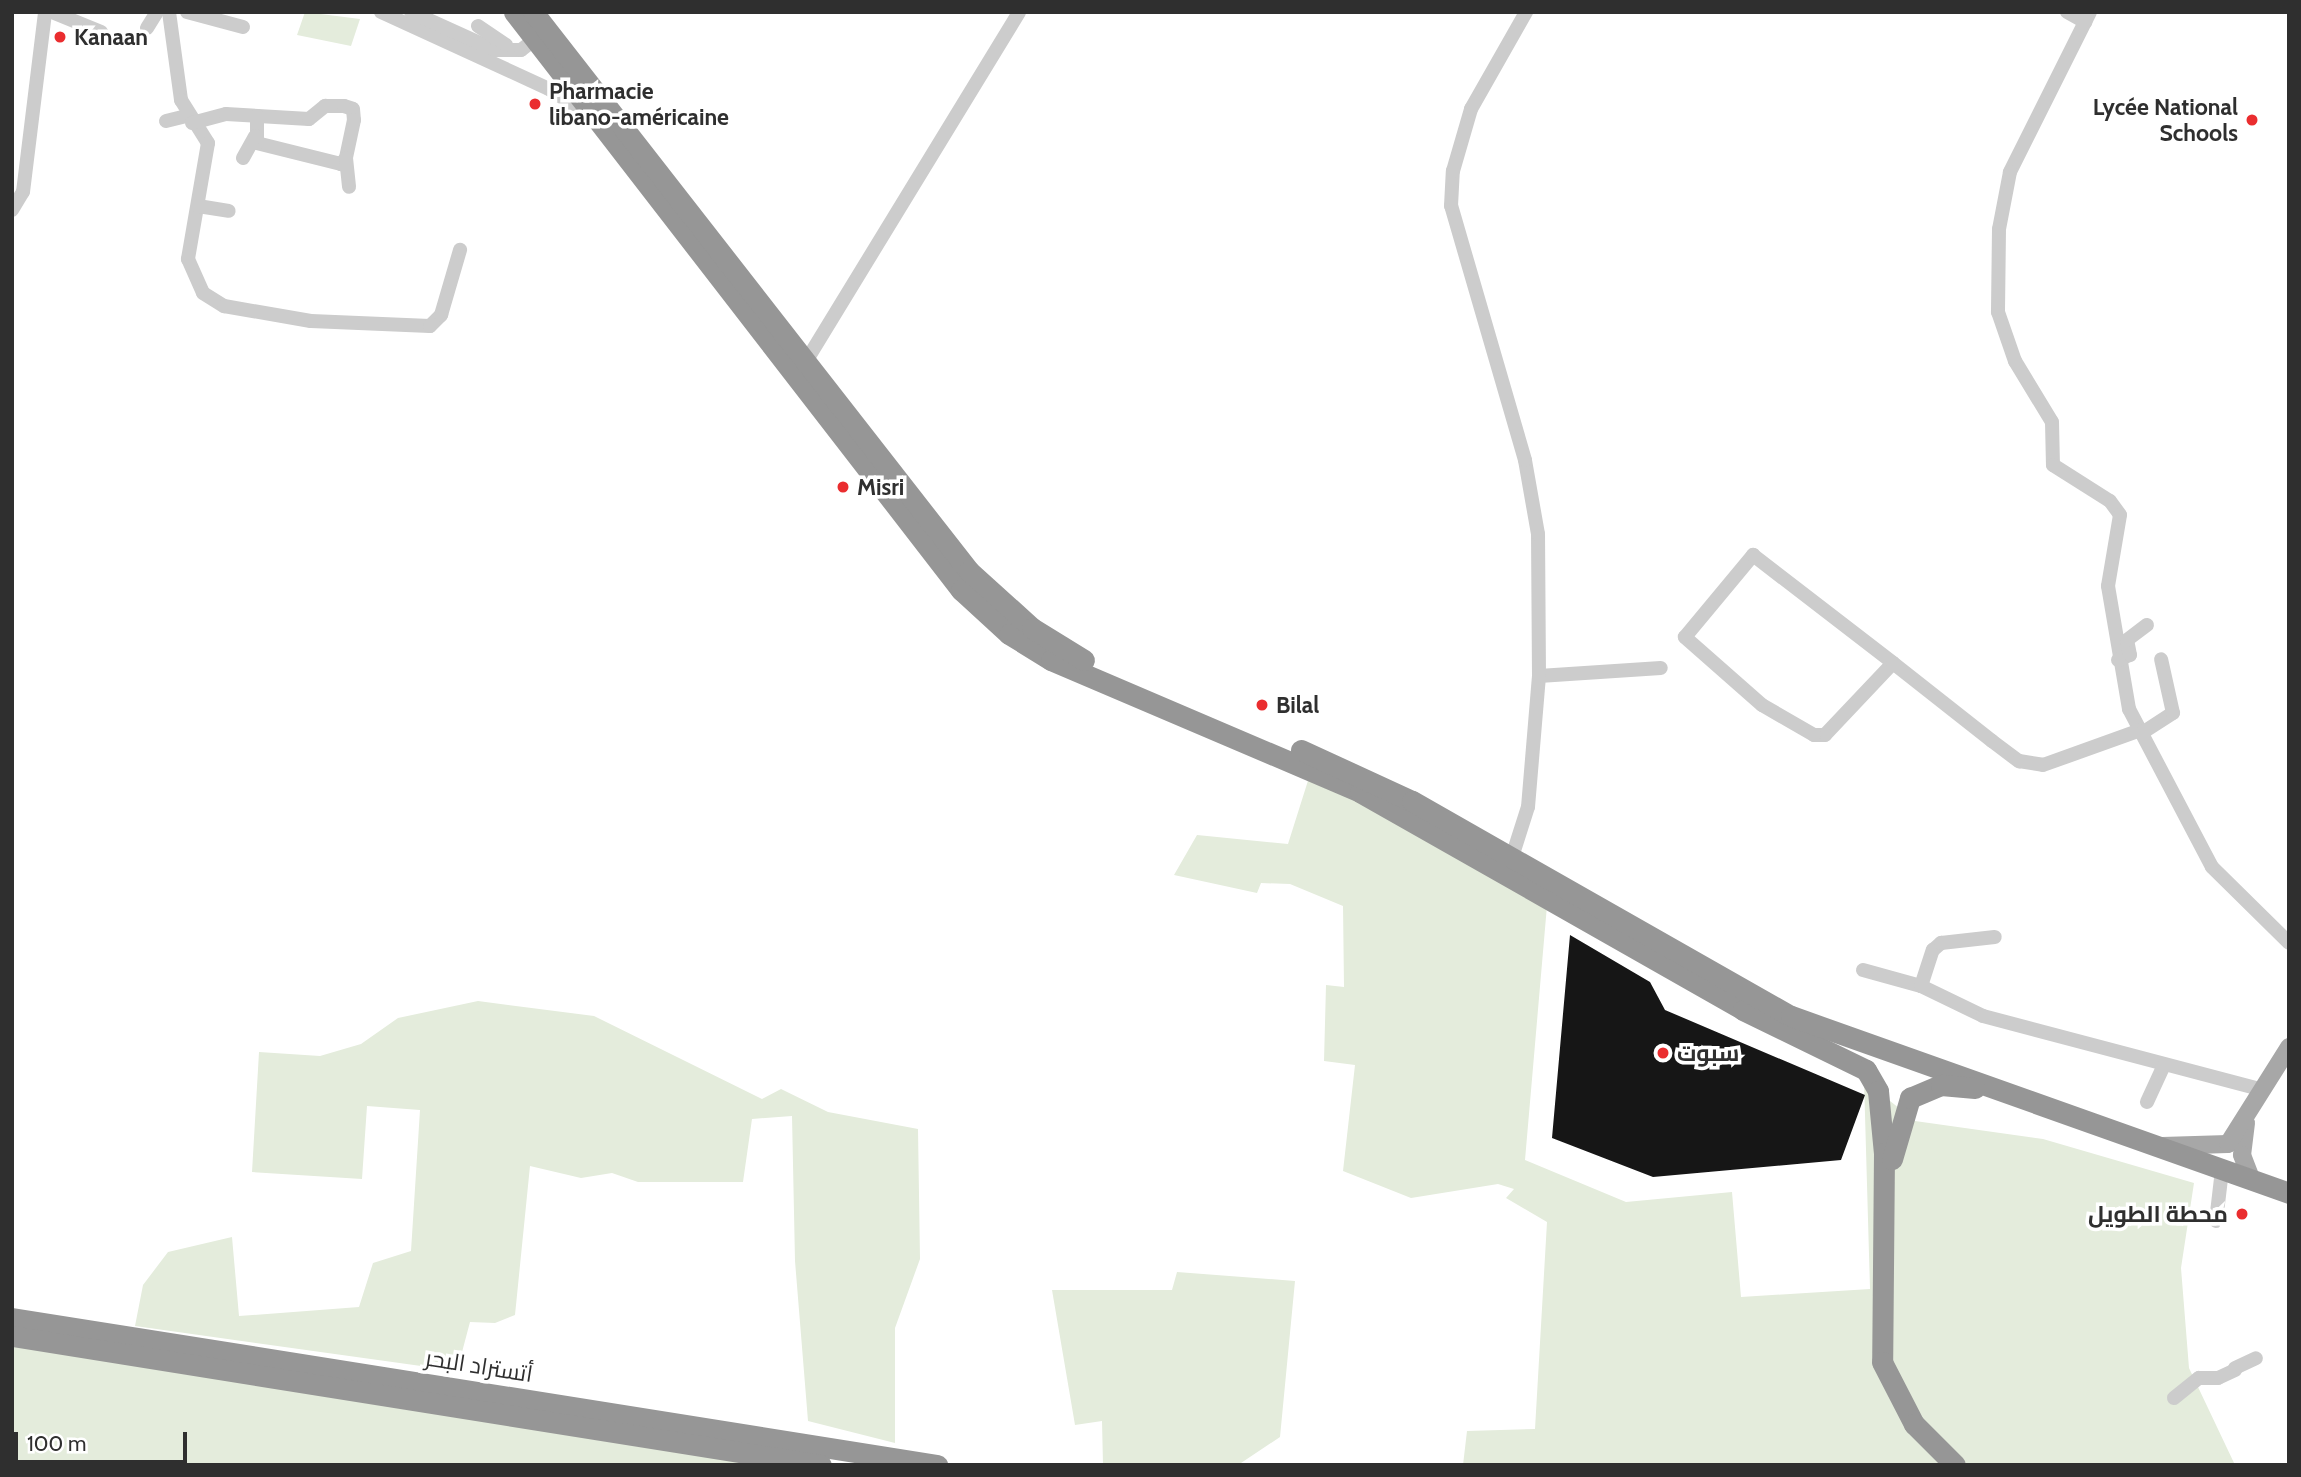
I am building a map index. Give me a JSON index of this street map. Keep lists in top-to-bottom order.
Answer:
{
  "streets": {
    "highway": ["أتستراد البحر"]
  },
  "places": [
    "Kanaan",
    "Pharmacie libano-américaine",
    "Lycée National Schools",
    "Misri",
    "Bilal",
    "سبوت",
    "محطة الطويل"
  ],
  "scale_bar": "100 m"
}
